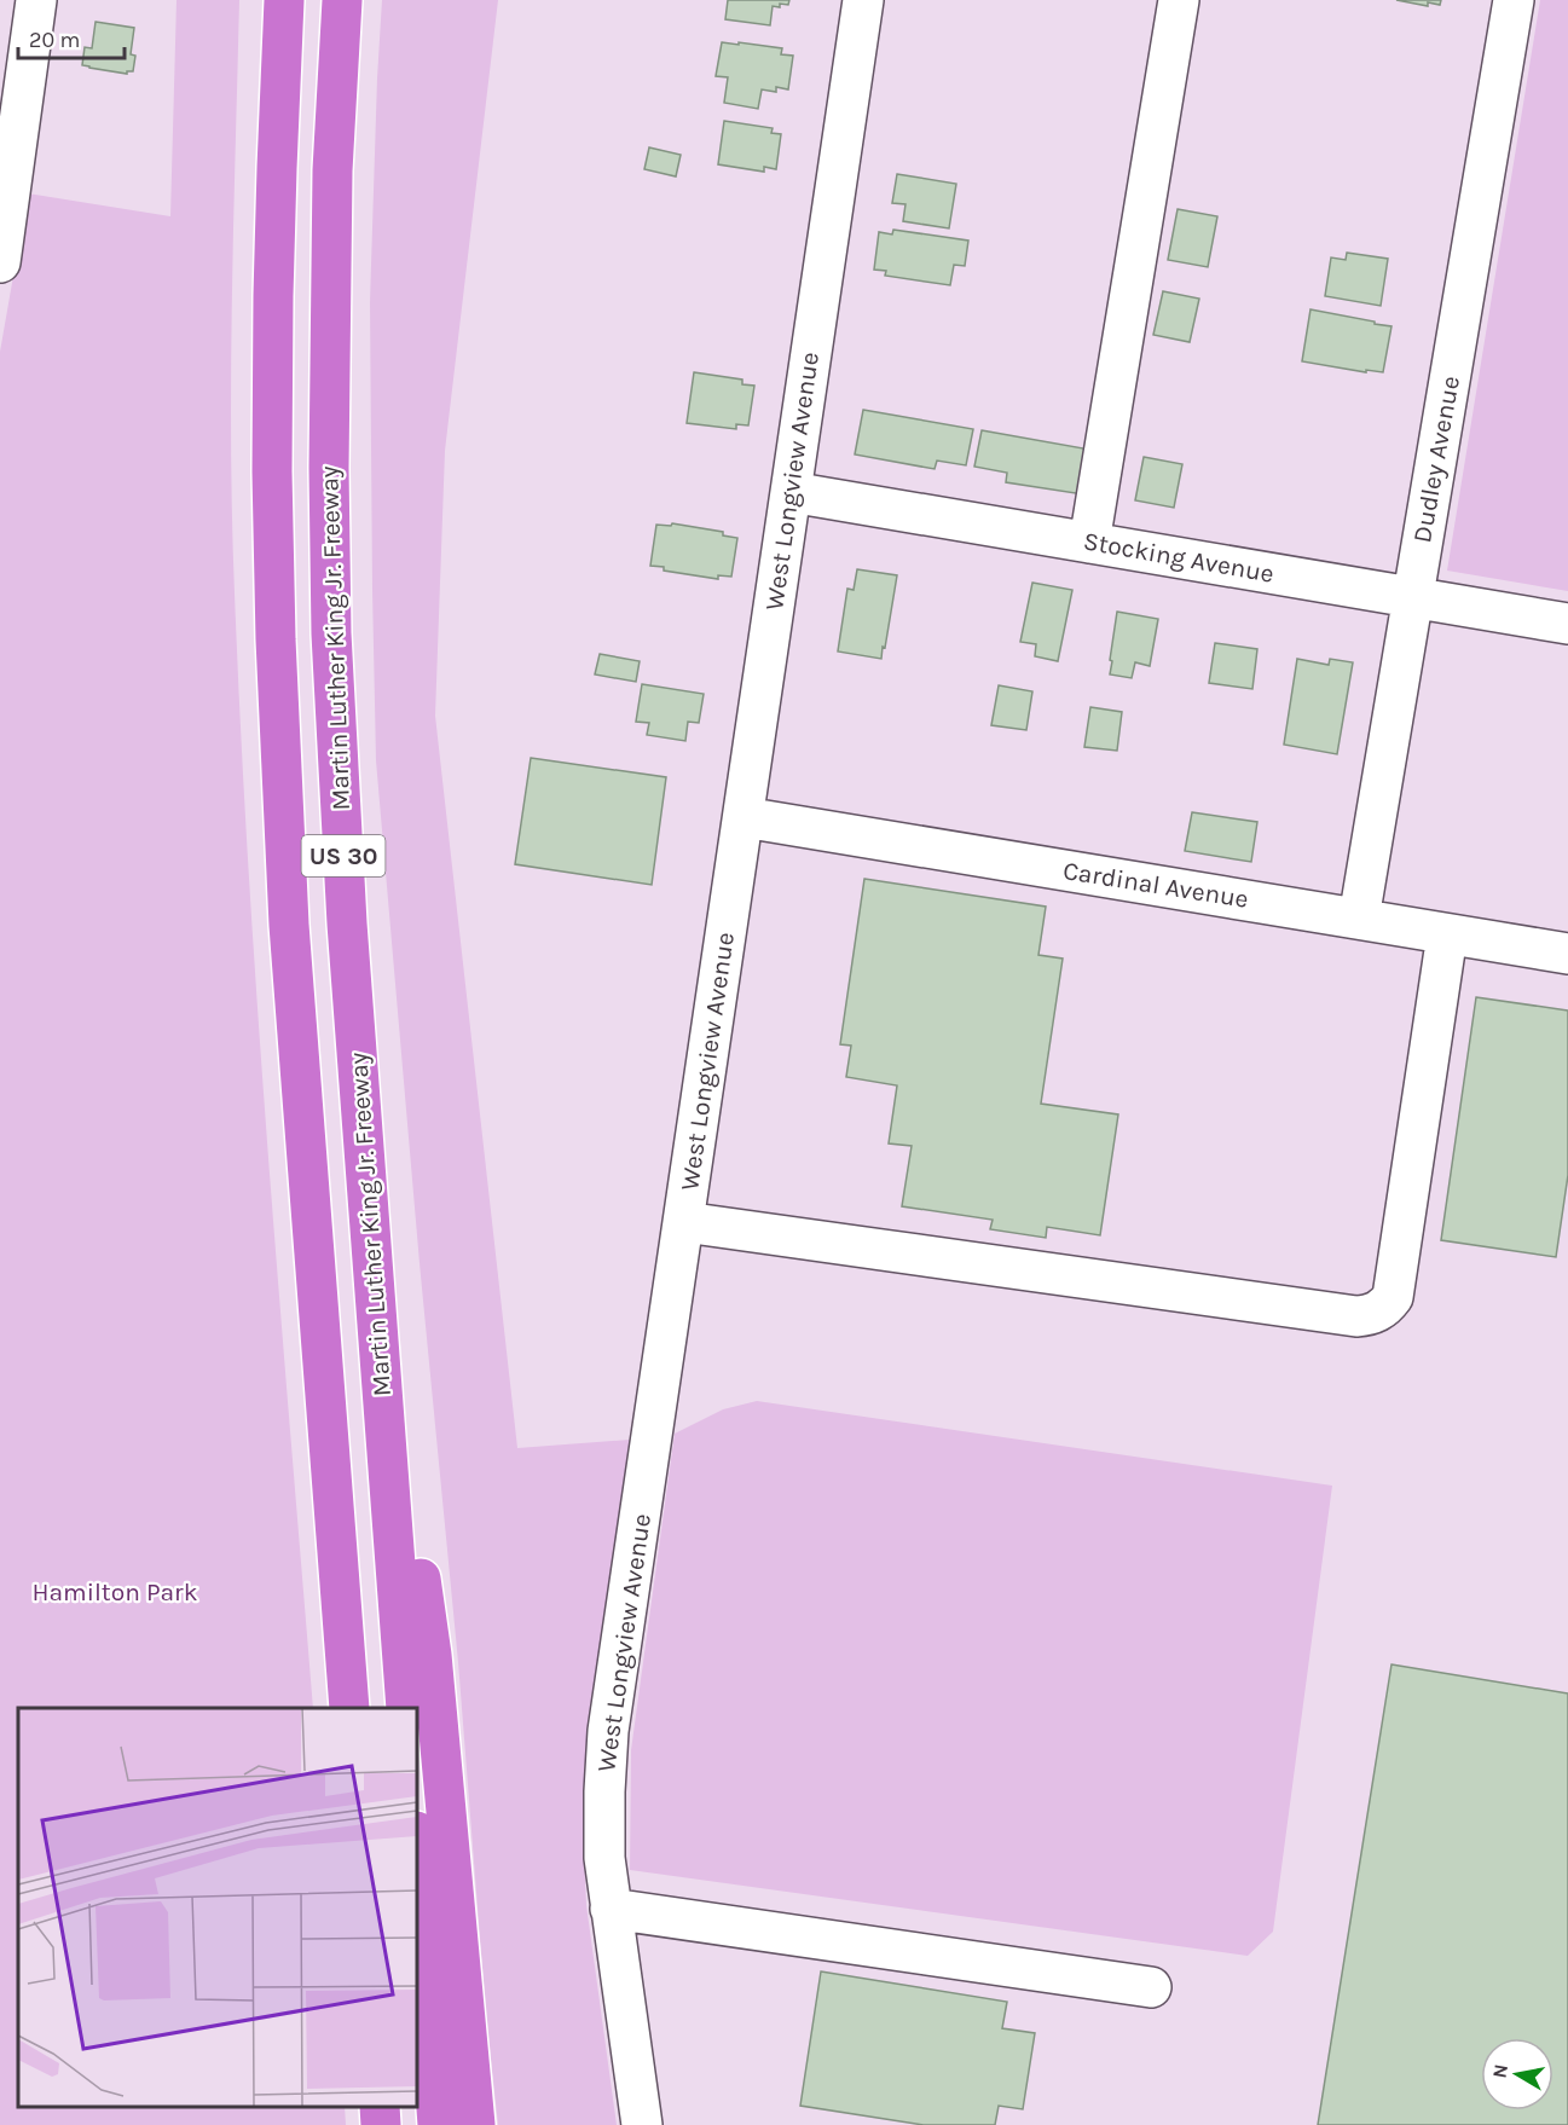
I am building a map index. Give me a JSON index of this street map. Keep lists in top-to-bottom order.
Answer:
{
  "streets": {
    "highway": ["Martin Luther King Jr. Freeway", "US 30"],
    "street": [
      "Dudley Avenue",
      "West Longview Avenue",
      "Stocking Avenue",
      "Cardinal Avenue"
    ]
  },
  "crossings": [
    ["Dudley Avenue", "Stocking Avenue"],
    ["Dudley Avenue", "Cardinal Avenue"],
    ["West Longview Avenue", "Stocking Avenue"],
    ["West Longview Avenue", "Cardinal Avenue"]
  ],
  "parks": ["Hamilton Park"],
  "scale_bar": "20 m",
  "north": "left"
}
